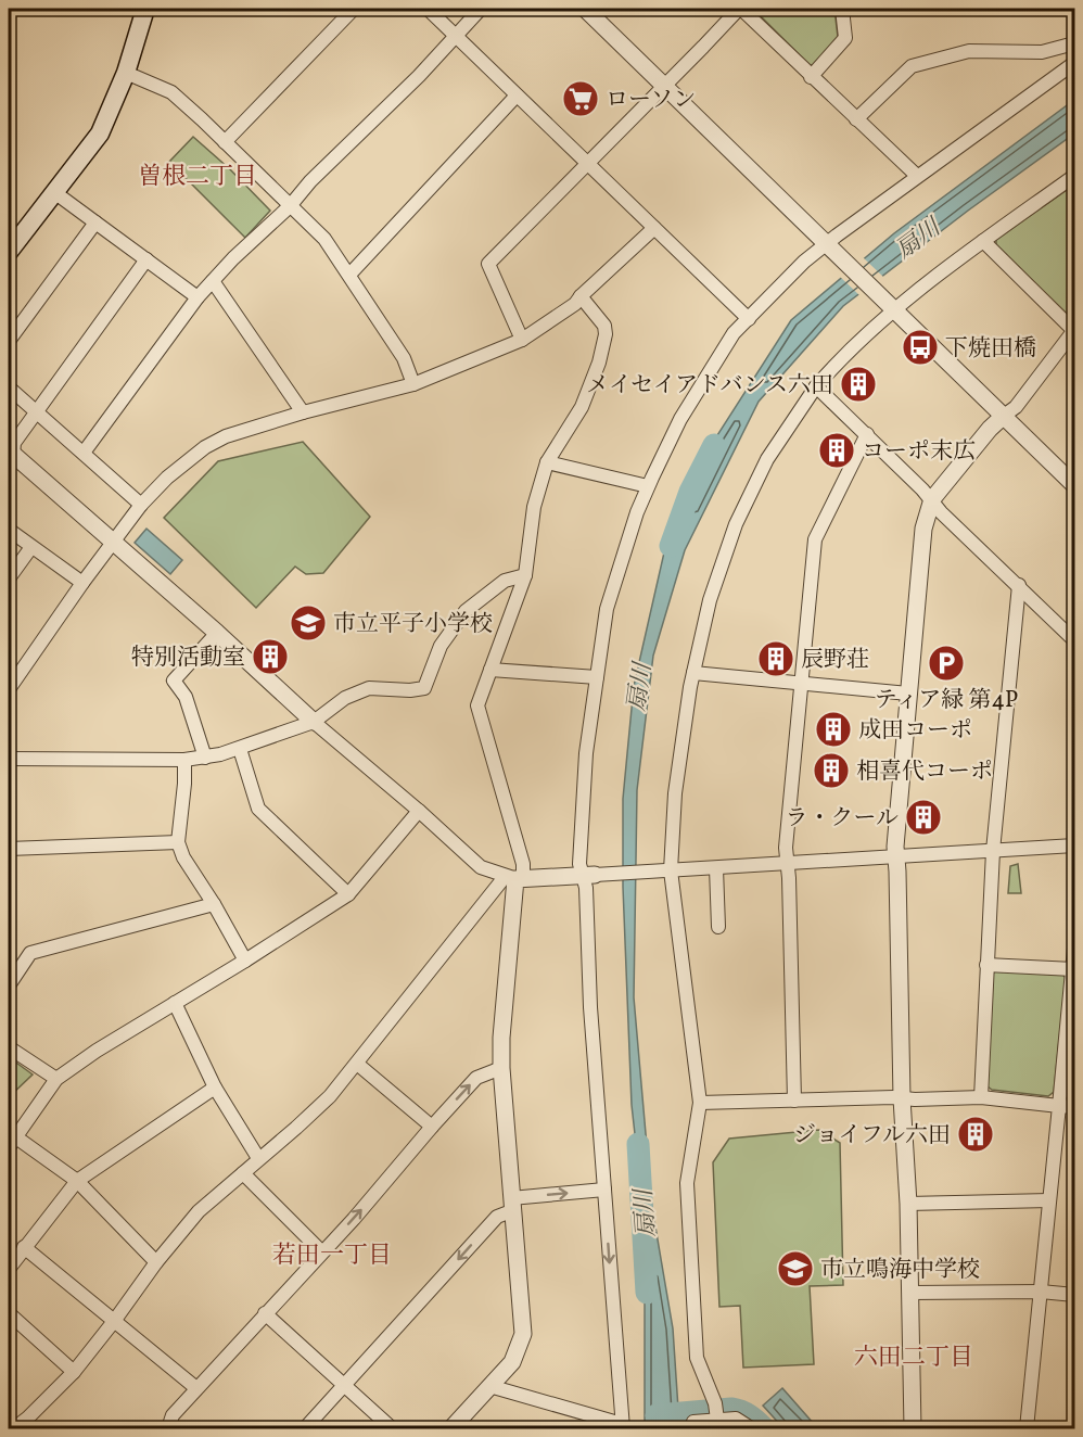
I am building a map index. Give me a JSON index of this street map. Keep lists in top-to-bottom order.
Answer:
{
  "districts": ["曽根二丁目", "若田一丁目", "六田二丁目"],
  "water": ["扇川"],
  "places": {
    "supermarket": ["ローソン"],
    "bus stop": ["下焼田橋"],
    "building": [
      "メイセイアドバンス六田",
      "コーポ末広",
      "特別活動室",
      "辰野荘",
      "成田コーポ",
      "相喜代コーポ",
      "ラ・クール",
      "ジョイフル六田"
    ],
    "school or university": ["市立平子小学校", "市立鳴海中学校"],
    "parking": ["ティア緑 第4P"]
  }
}
